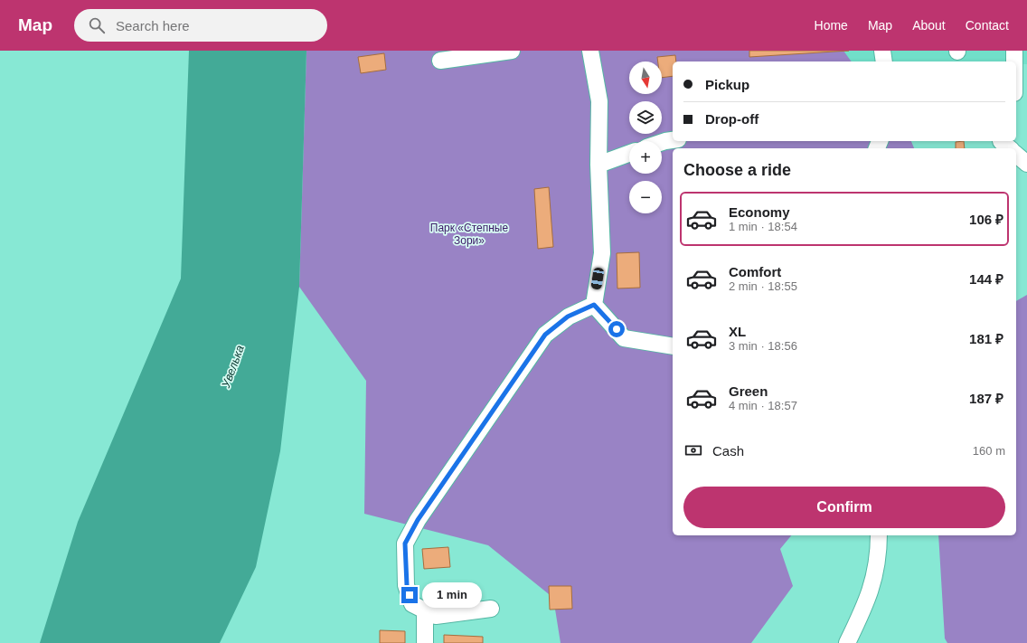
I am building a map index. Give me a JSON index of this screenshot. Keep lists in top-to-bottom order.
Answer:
{
  "water": ["Увелька"],
  "parks": ["Парк «Степные Зори»"],
  "north": "bottom",
  "page": {
    "header": "Map",
    "search": "Search here",
    "nav": [
      "Home",
      "Map",
      "About",
      "Contact"
    ],
    "map_buttons": ["+", "−"],
    "banner": ["Pickup", "Drop-off"],
    "heading": "Choose a ride",
    "list": [
      {
        "name": "Economy",
        "note": "1 min · 18:54",
        "value": "106 ₽"
      },
      {
        "name": "Comfort",
        "note": "2 min · 18:55",
        "value": "144 ₽"
      },
      {
        "name": "XL",
        "note": "3 min · 18:56",
        "value": "181 ₽"
      },
      {
        "name": "Green",
        "note": "4 min · 18:57",
        "value": "187 ₽"
      }
    ],
    "pay": ["Cash", "160 m"],
    "buttons": "Confirm",
    "bubble": "1 min"
  }
}
